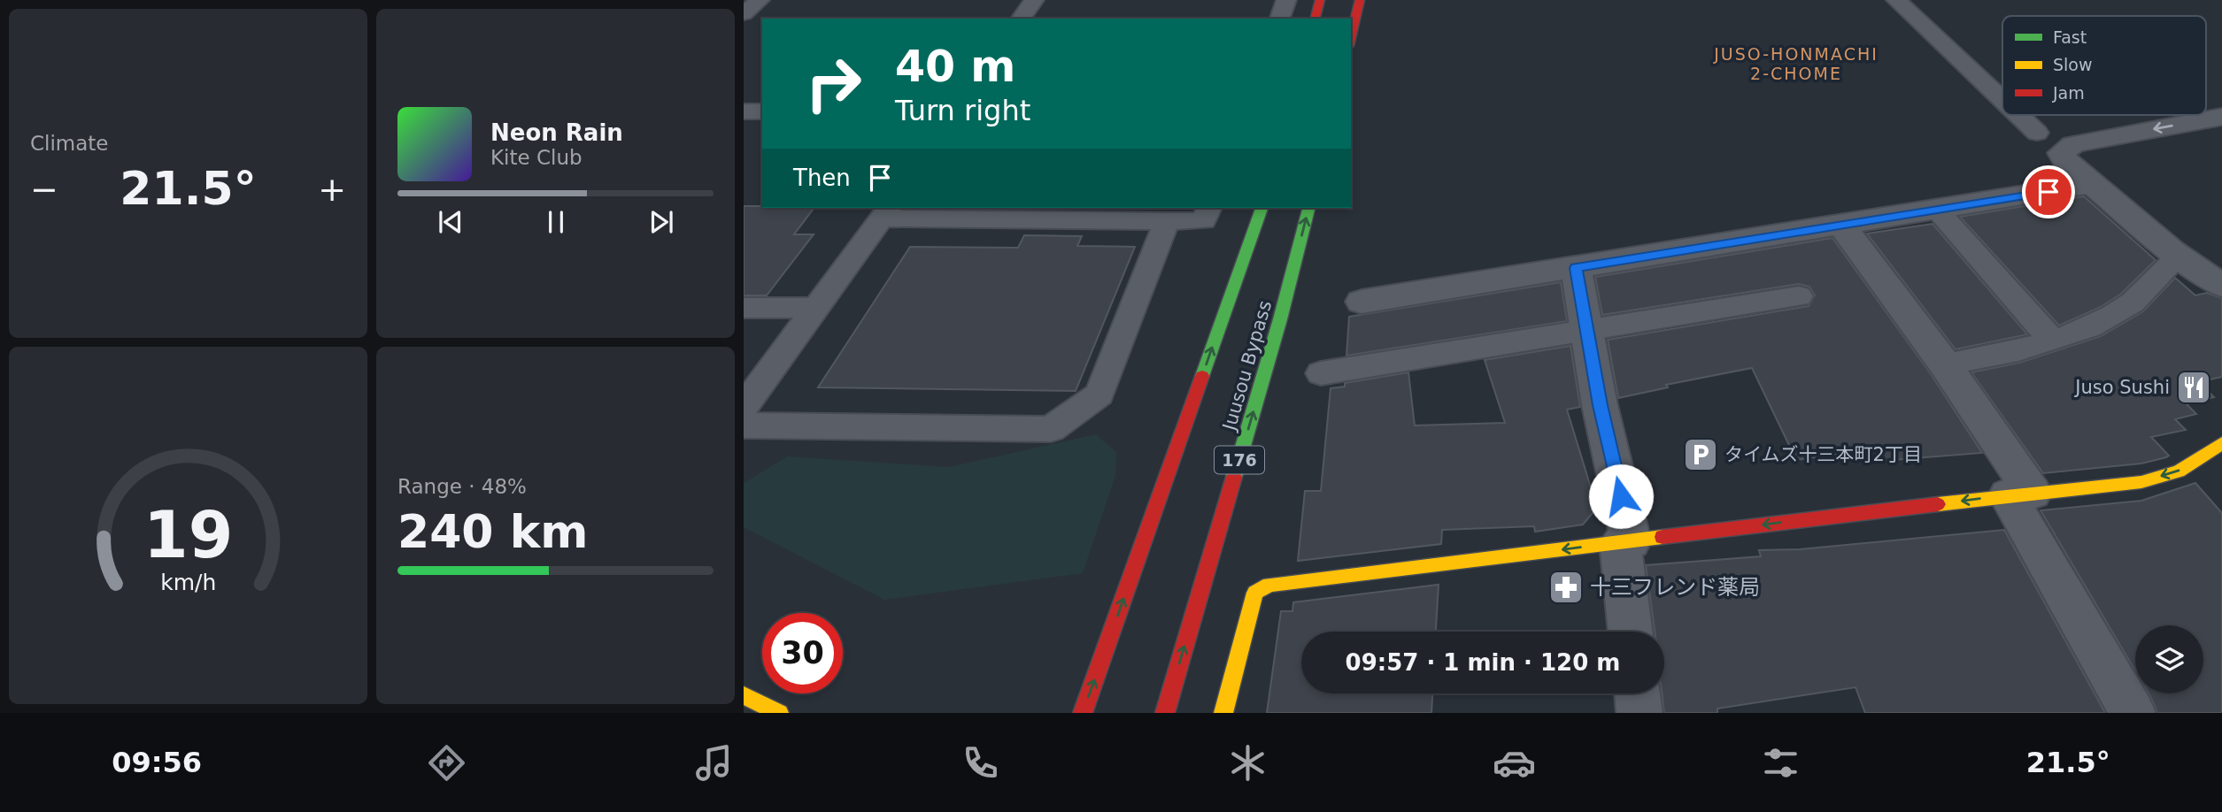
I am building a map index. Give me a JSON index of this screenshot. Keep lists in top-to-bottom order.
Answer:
{
  "streets": {
    "main road": ["Juusou Bypass", "176"]
  },
  "districts": ["JUSO-HONMACHI 2-CHOME"],
  "places": {
    "restaurant": ["Juso Sushi"],
    "parking": ["タイムズ十三本町2丁目"],
    "pharmacy": ["十三フレンド薬局"]
  },
  "legend": ["Fast", "Slow", "Jam"],
  "page": {
    "tile": [
      "Climate",
      ["Range · 48%", "240 km"]
    ],
    "turn": ["40 m", "Turn right"],
    "song": ["Neon Rain", "Kite Club"],
    "then": "Then",
    "heat": ["−", "21.5°", "+"],
    "limit": "30",
    "trip": "09:57 · 1 min · 120 m",
    "tabs": ["09:56", "21.5°"],
    "gauge": ["19", "km/h"]
  }
}
